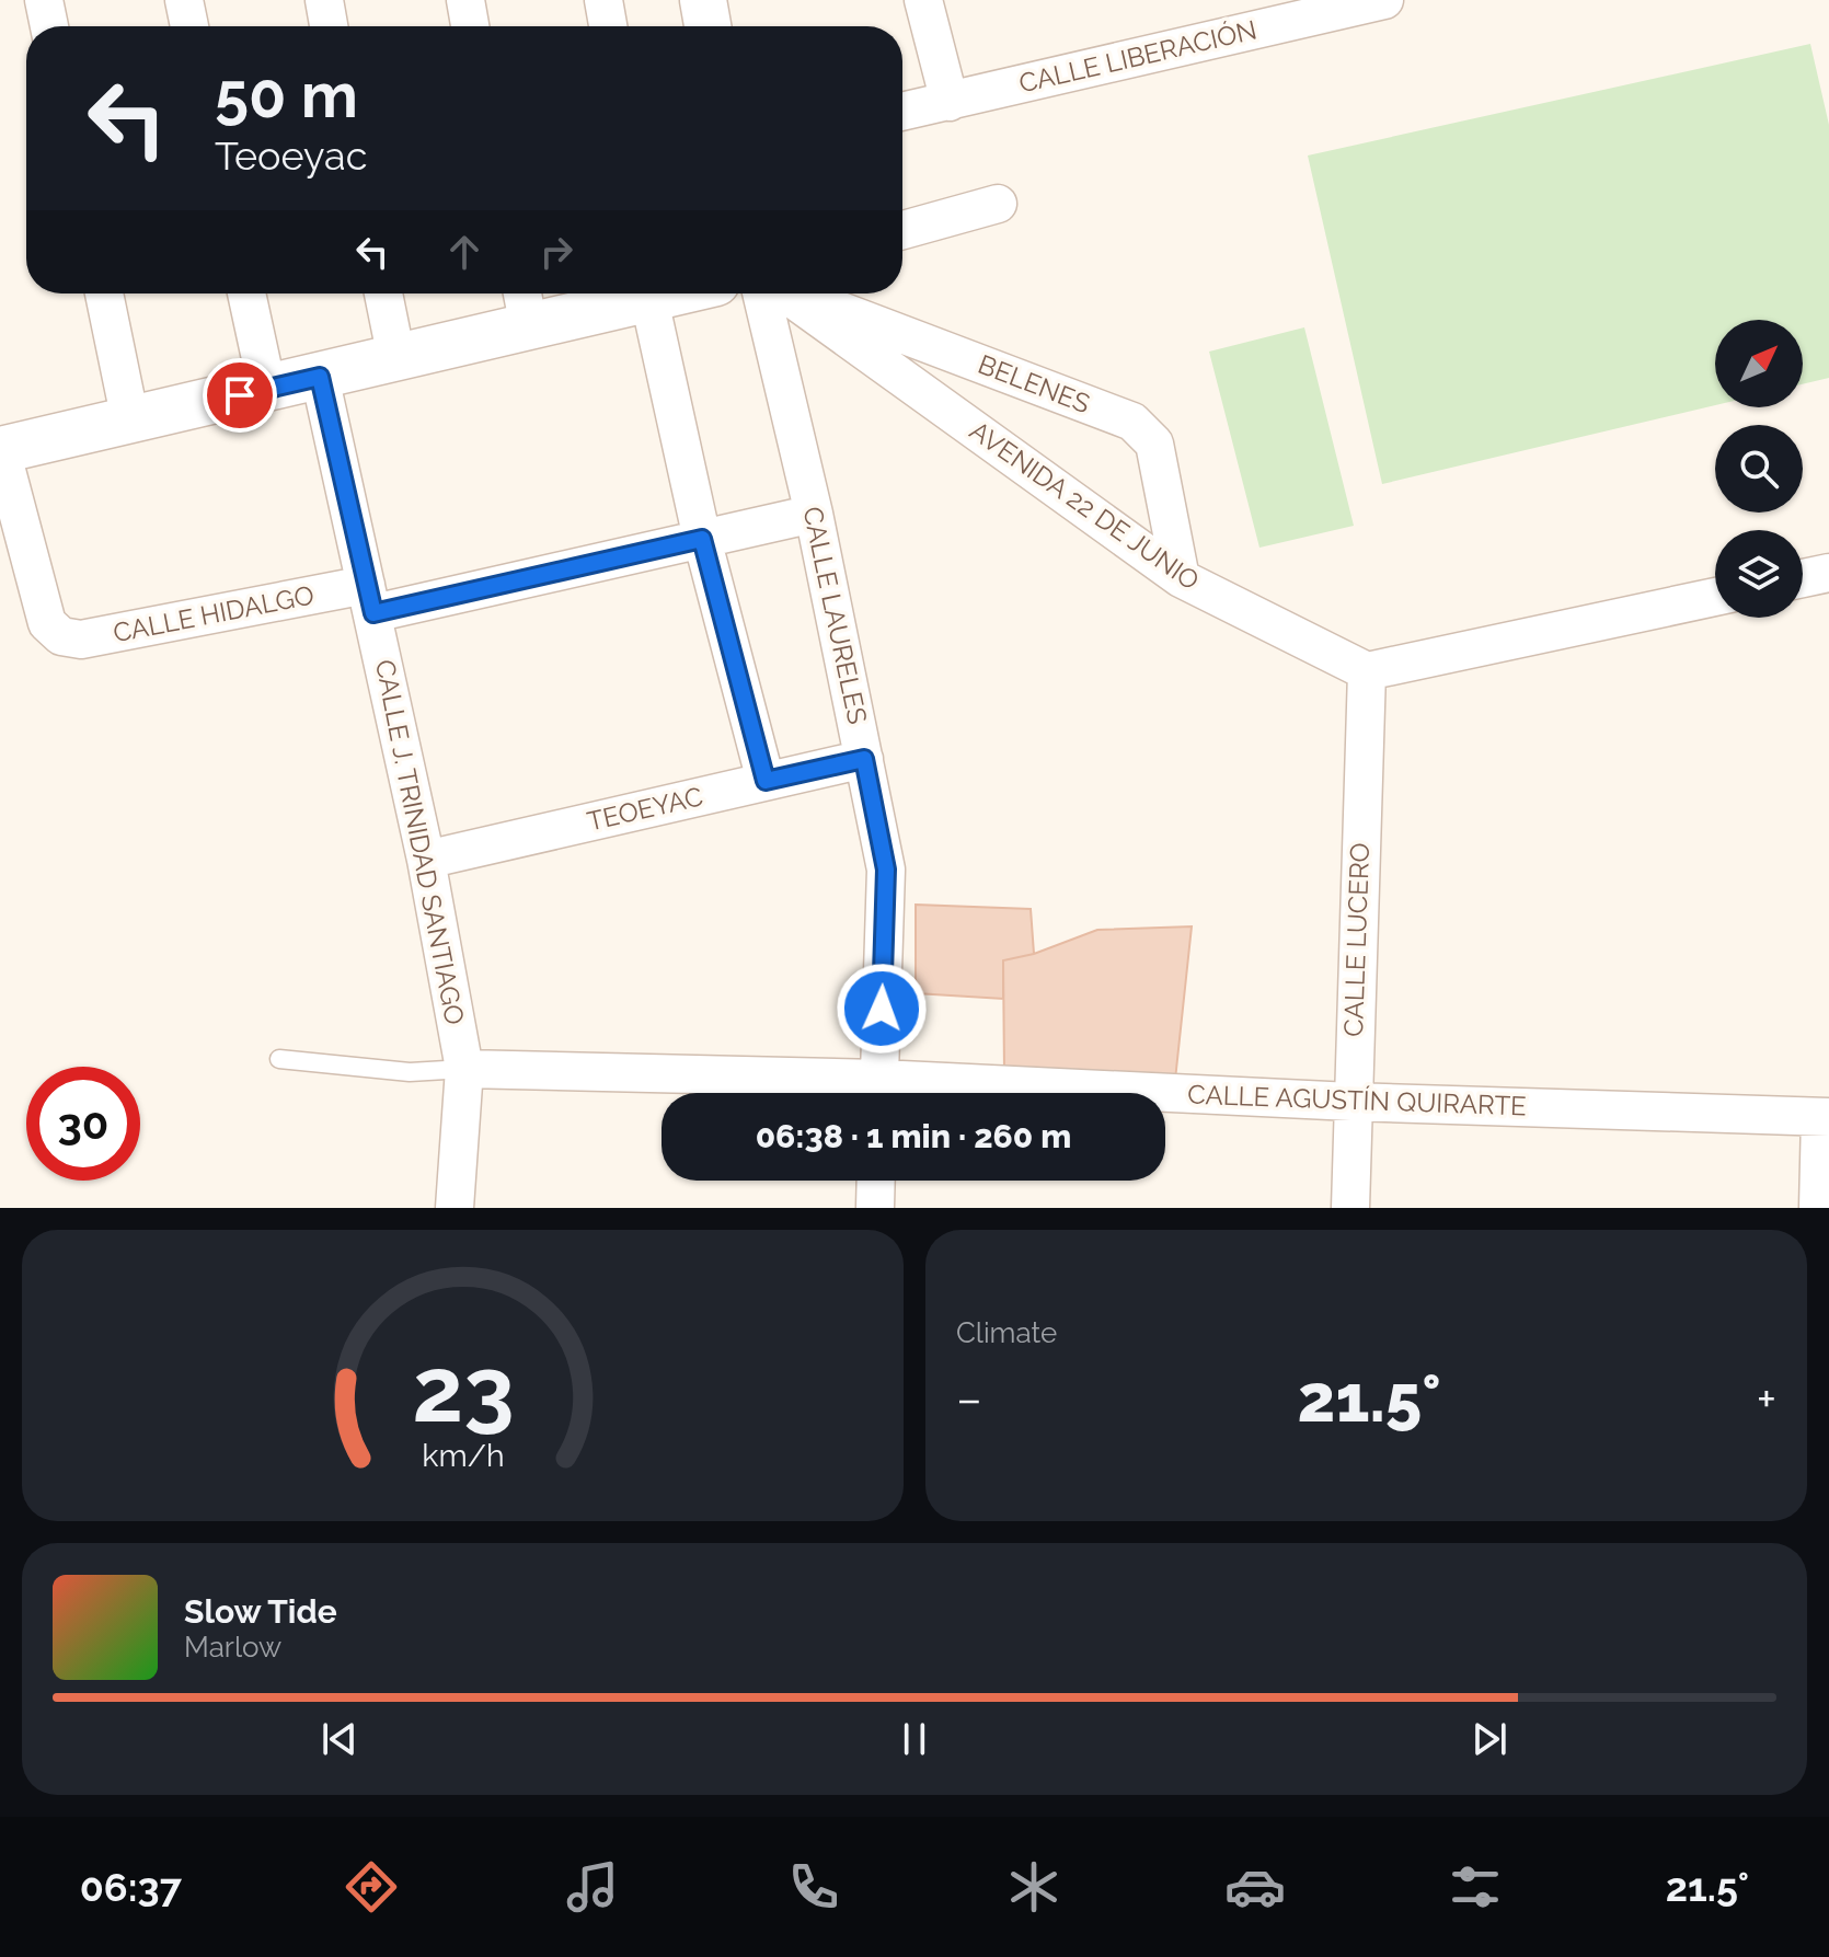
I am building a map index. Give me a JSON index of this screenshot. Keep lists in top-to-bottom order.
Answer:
{
  "streets": {
    "street": [
      "CALLE LIBERACIÓN",
      "BELENES",
      "AVENIDA 22 DE JUNIO",
      "CALLE HIDALGO",
      "CALLE LAURELES",
      "TEOEYAC",
      "CALLE J. TRINIDAD SANTIAGO",
      "CALLE LUCERO",
      "CALLE AGUSTÍN QUIRARTE"
    ]
  },
  "crossings": [
    ["BELENES", "AVENIDA 22 DE JUNIO"],
    ["AVENIDA 22 DE JUNIO", "CALLE LUCERO"],
    ["CALLE HIDALGO", "CALLE LAURELES"],
    ["CALLE HIDALGO", "CALLE J. TRINIDAD SANTIAGO"],
    ["CALLE LAURELES", "TEOEYAC"],
    ["CALLE LAURELES", "CALLE AGUSTÍN QUIRARTE"],
    ["TEOEYAC", "CALLE J. TRINIDAD SANTIAGO"],
    ["CALLE J. TRINIDAD SANTIAGO", "CALLE AGUSTÍN QUIRARTE"],
    ["CALLE LUCERO", "CALLE AGUSTÍN QUIRARTE"]
  ],
  "north": "top right",
  "page": {
    "turn": ["50 m", "Teoeyac"],
    "limit": "30",
    "trip": "06:38 · 1 min · 260 m",
    "tile": "Climate",
    "heat": ["−", "21.5°", "+"],
    "song": ["Slow Tide", "Marlow"],
    "tabs": ["06:37", "21.5°"],
    "gauge": ["23", "km/h"]
  }
}
